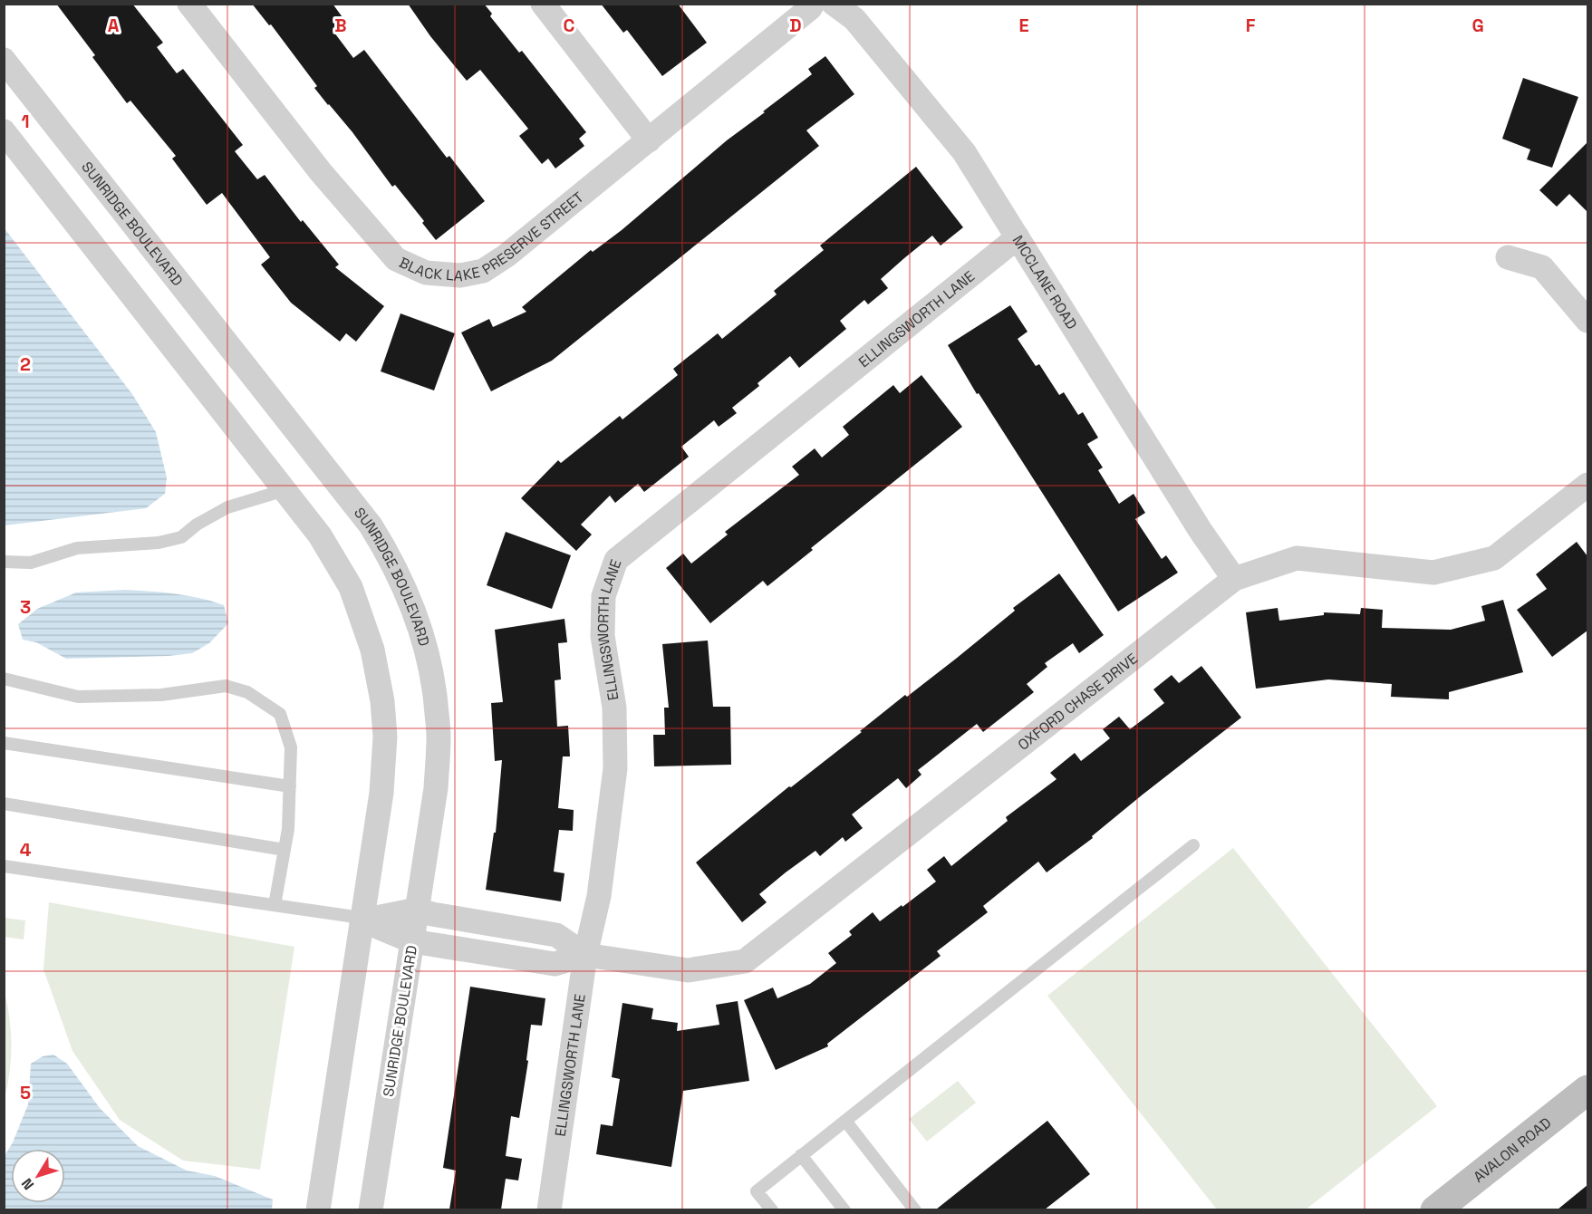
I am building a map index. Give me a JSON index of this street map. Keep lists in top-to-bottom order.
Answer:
{
  "streets": {
    "main road": ["AVALON ROAD"],
    "street": [
      "SUNRIDGE BOULEVARD",
      "BLACK LAKE PRESERVE STREET",
      "MCCLANE ROAD",
      "ELLINGSWORTH LANE",
      "OXFORD CHASE DRIVE"
    ]
  },
  "crossings": [
    ["SUNRIDGE BOULEVARD", "OXFORD CHASE DRIVE"],
    ["MCCLANE ROAD", "ELLINGSWORTH LANE"],
    ["MCCLANE ROAD", "OXFORD CHASE DRIVE"],
    ["ELLINGSWORTH LANE", "OXFORD CHASE DRIVE"]
  ],
  "north": "bottom left",
  "grid": {
    "columns": [
      "A",
      "B",
      "C",
      "D",
      "E",
      "F",
      "G"
    ],
    "rows": [
      "1",
      "2",
      "3",
      "4",
      "5"
    ]
  }
}
